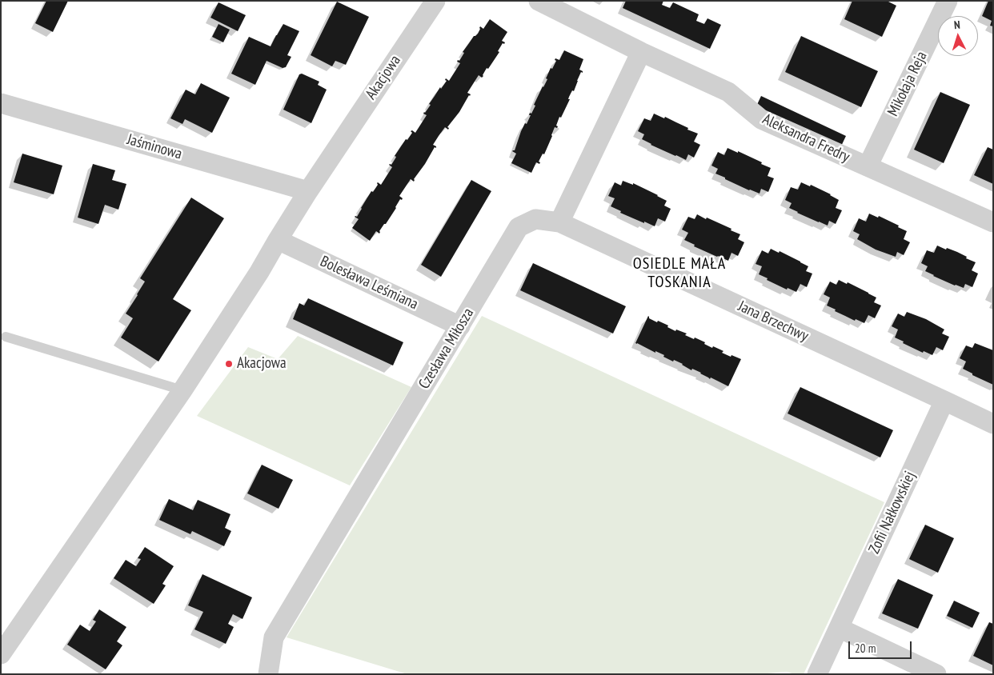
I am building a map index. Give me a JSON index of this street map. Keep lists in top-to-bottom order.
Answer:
{
  "streets": {
    "street": [
      "Akacjowa",
      "Mikołaja Reja",
      "Aleksandra Fredry",
      "Jaśminowa",
      "Bolesława Leśmiana",
      "Jana Brzechwy",
      "Czesława Miłosza",
      "Zofii Nałkowskiej"
    ]
  },
  "crossings": [
    ["Akacjowa", "Jaśminowa"],
    ["Akacjowa", "Bolesława Leśmiana"],
    ["Mikołaja Reja", "Aleksandra Fredry"],
    ["Bolesława Leśmiana", "Czesława Miłosza"],
    ["Jana Brzechwy", "Czesława Miłosza"],
    ["Jana Brzechwy", "Zofii Nałkowskiej"]
  ],
  "districts": ["OSIEDLE MAŁA TOSKANIA"],
  "places": ["Akacjowa"],
  "scale_bar": "20 m",
  "north": "top"
}
